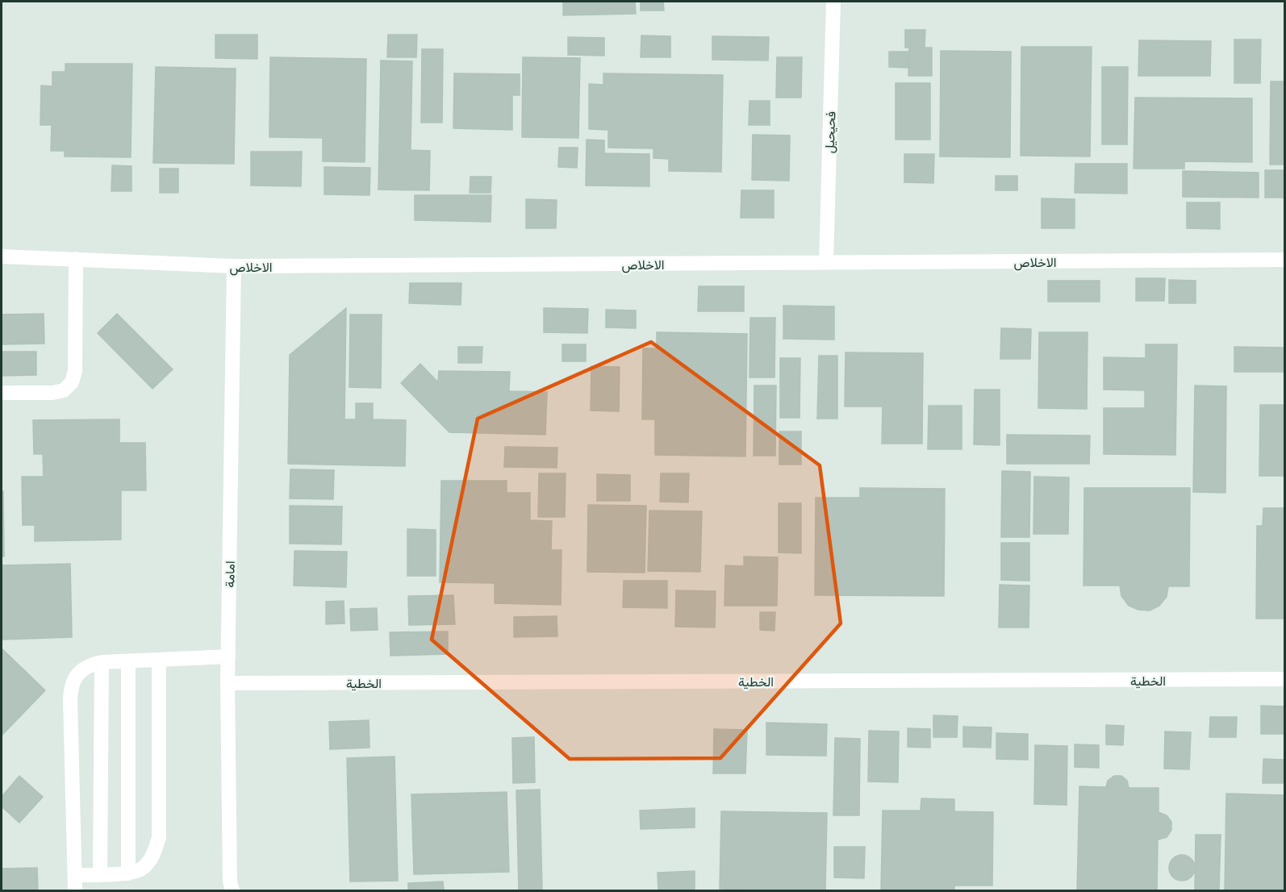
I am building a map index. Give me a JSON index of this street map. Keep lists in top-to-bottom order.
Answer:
{
  "streets": {
    "street": [
      "فحيحيل",
      "الاخلاص",
      "امامة",
      "الخطية"
    ]
  },
  "crossings": [
    ["فحيحيل", "الاخلاص"],
    ["الاخلاص", "امامة"],
    ["امامة", "الخطية"]
  ]
}
